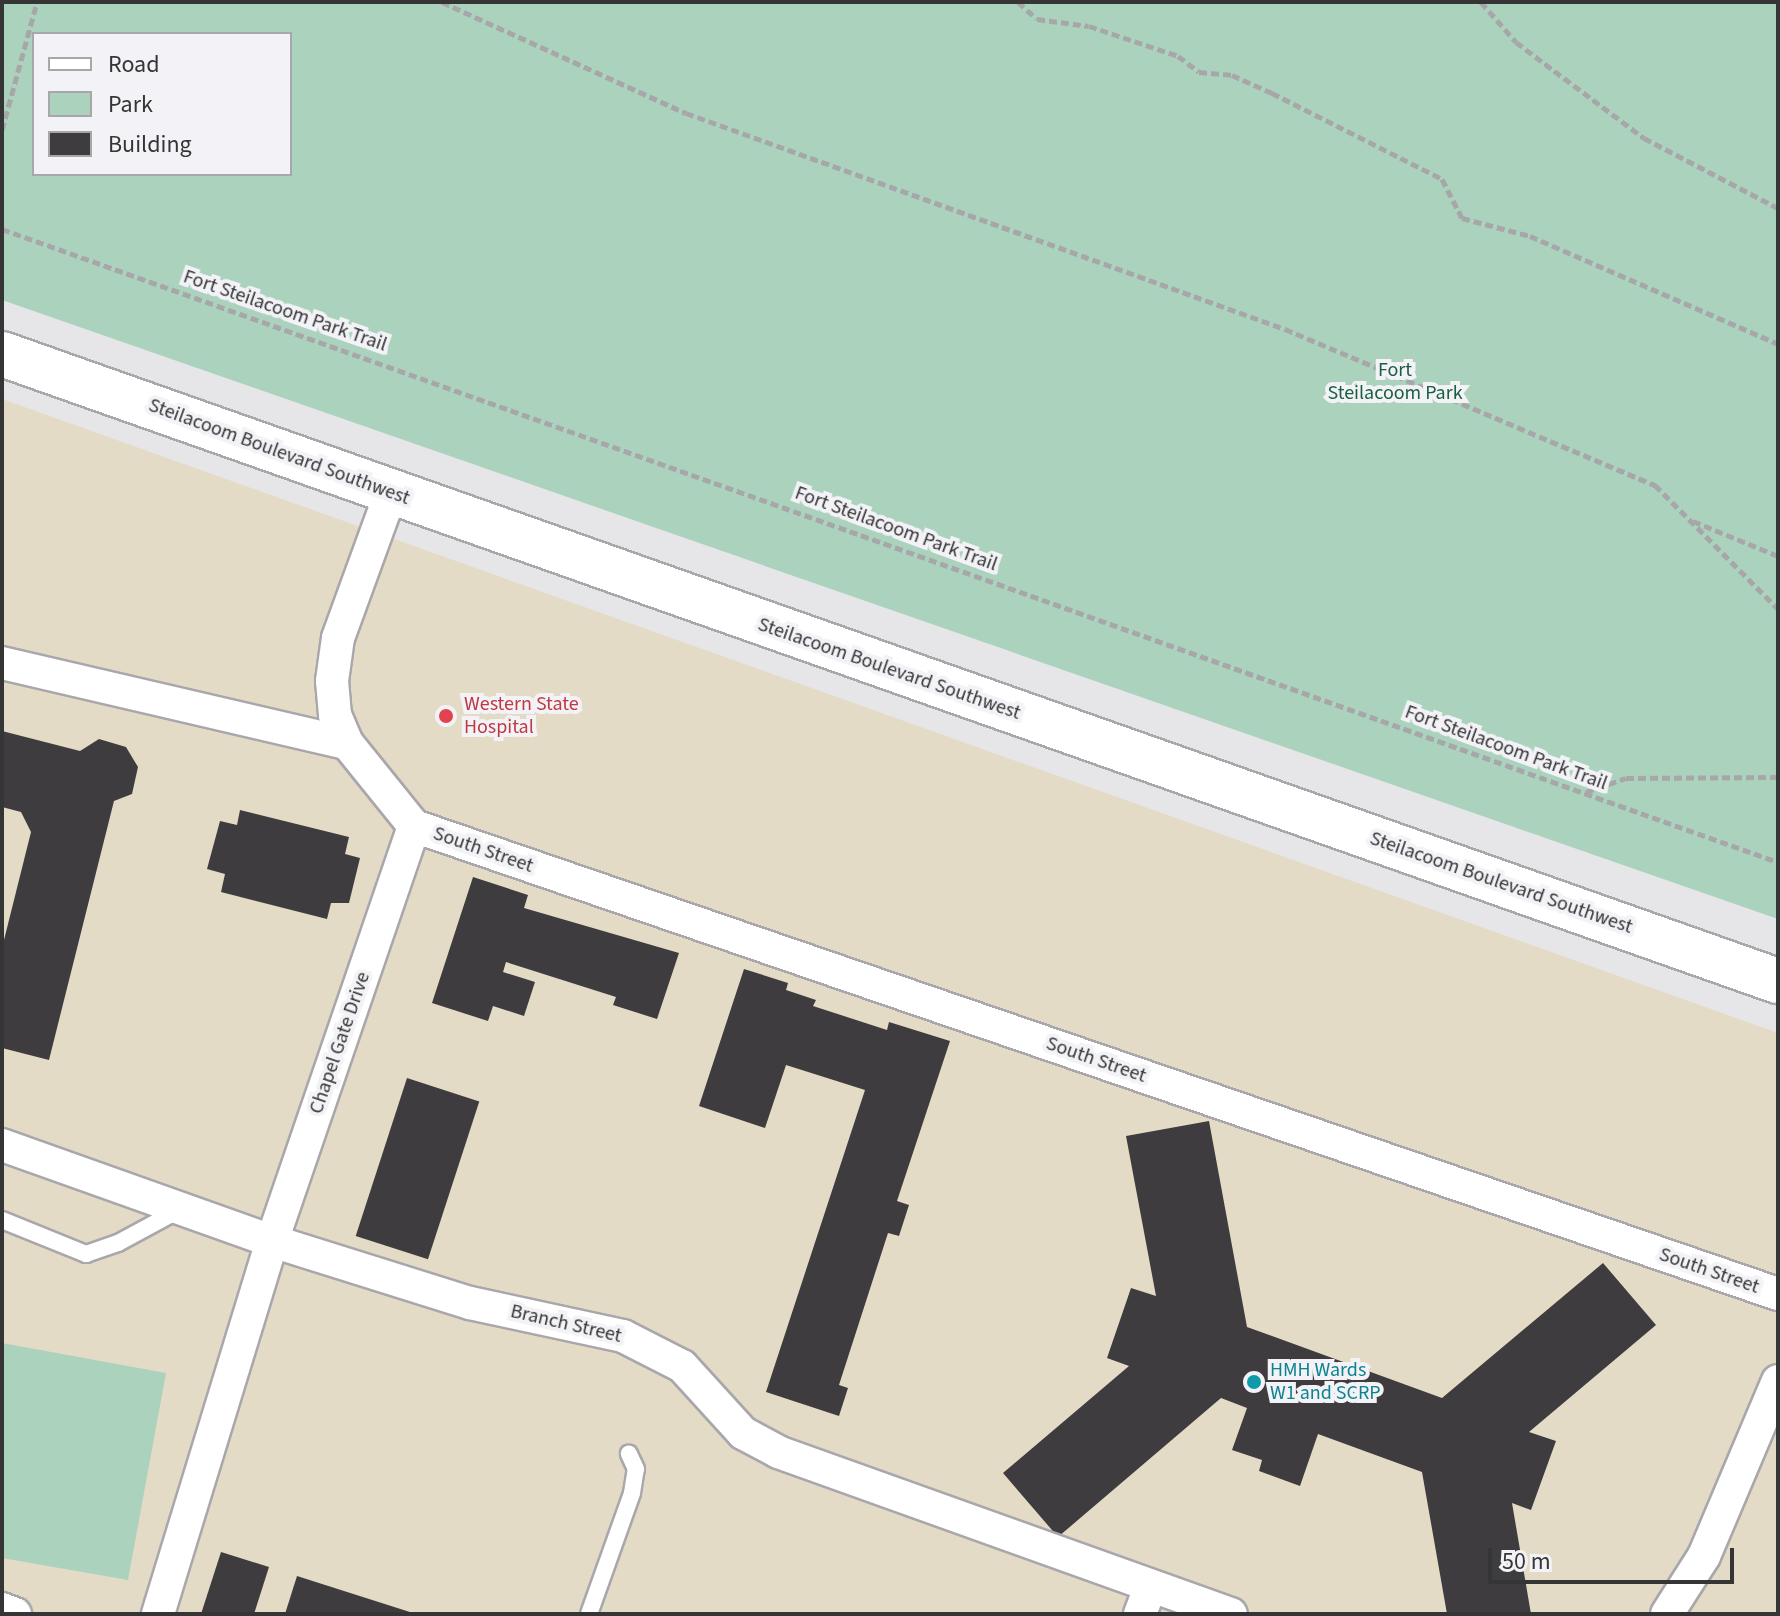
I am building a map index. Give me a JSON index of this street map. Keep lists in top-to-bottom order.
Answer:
{
  "streets": {
    "main road": ["Steilacoom Boulevard Southwest"],
    "street": ["South Street", "Chapel Gate Drive", "Branch Street"],
    "path": ["Fort Steilacoom Park Trail"]
  },
  "crossings": [
    ["South Street", "Chapel Gate Drive"],
    ["Chapel Gate Drive", "Branch Street"]
  ],
  "parks": ["Fort Steilacoom Park"],
  "places": ["Western State Hospital", "HMH Wards W1 and SCRP"],
  "legend": ["Road", "Park", "Building"],
  "scale_bar": "50 m"
}
